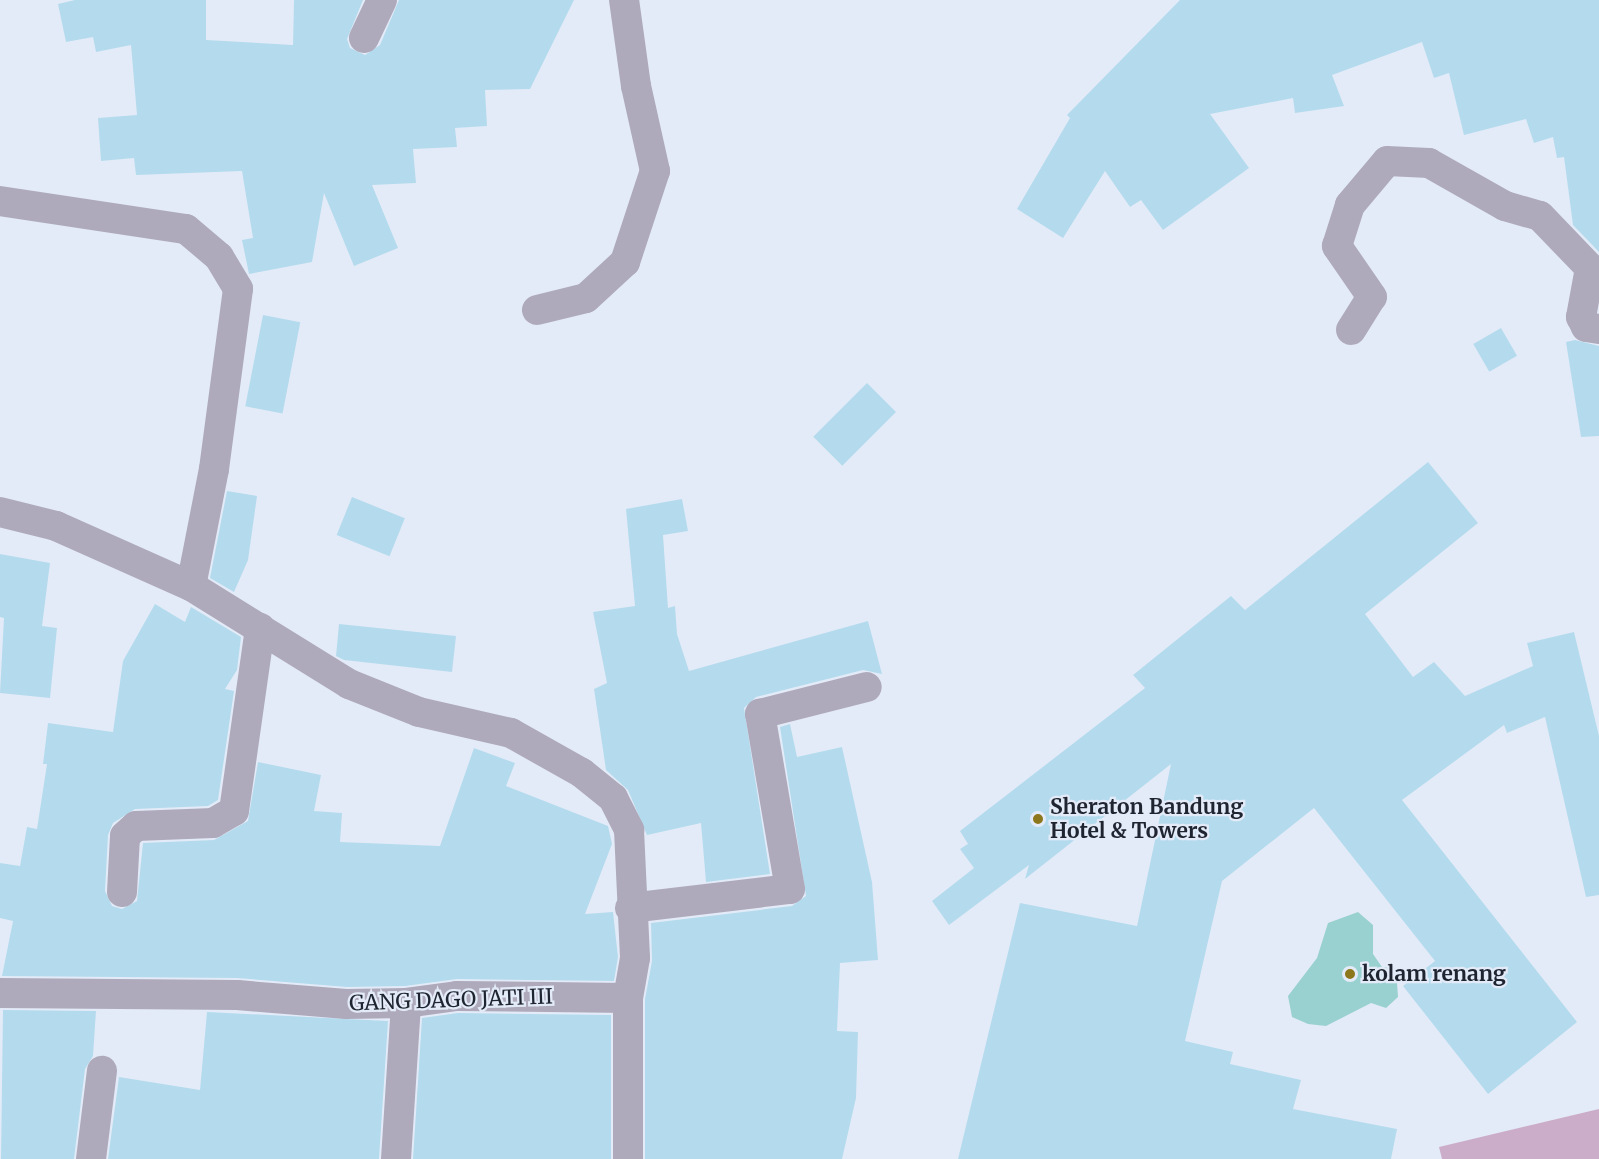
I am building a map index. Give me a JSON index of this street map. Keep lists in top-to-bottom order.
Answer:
{
  "streets": {
    "street": ["GANG DAGO JATI III"]
  },
  "places": ["Sheraton Bandung Hotel & Towers", "kolam renang"]
}
